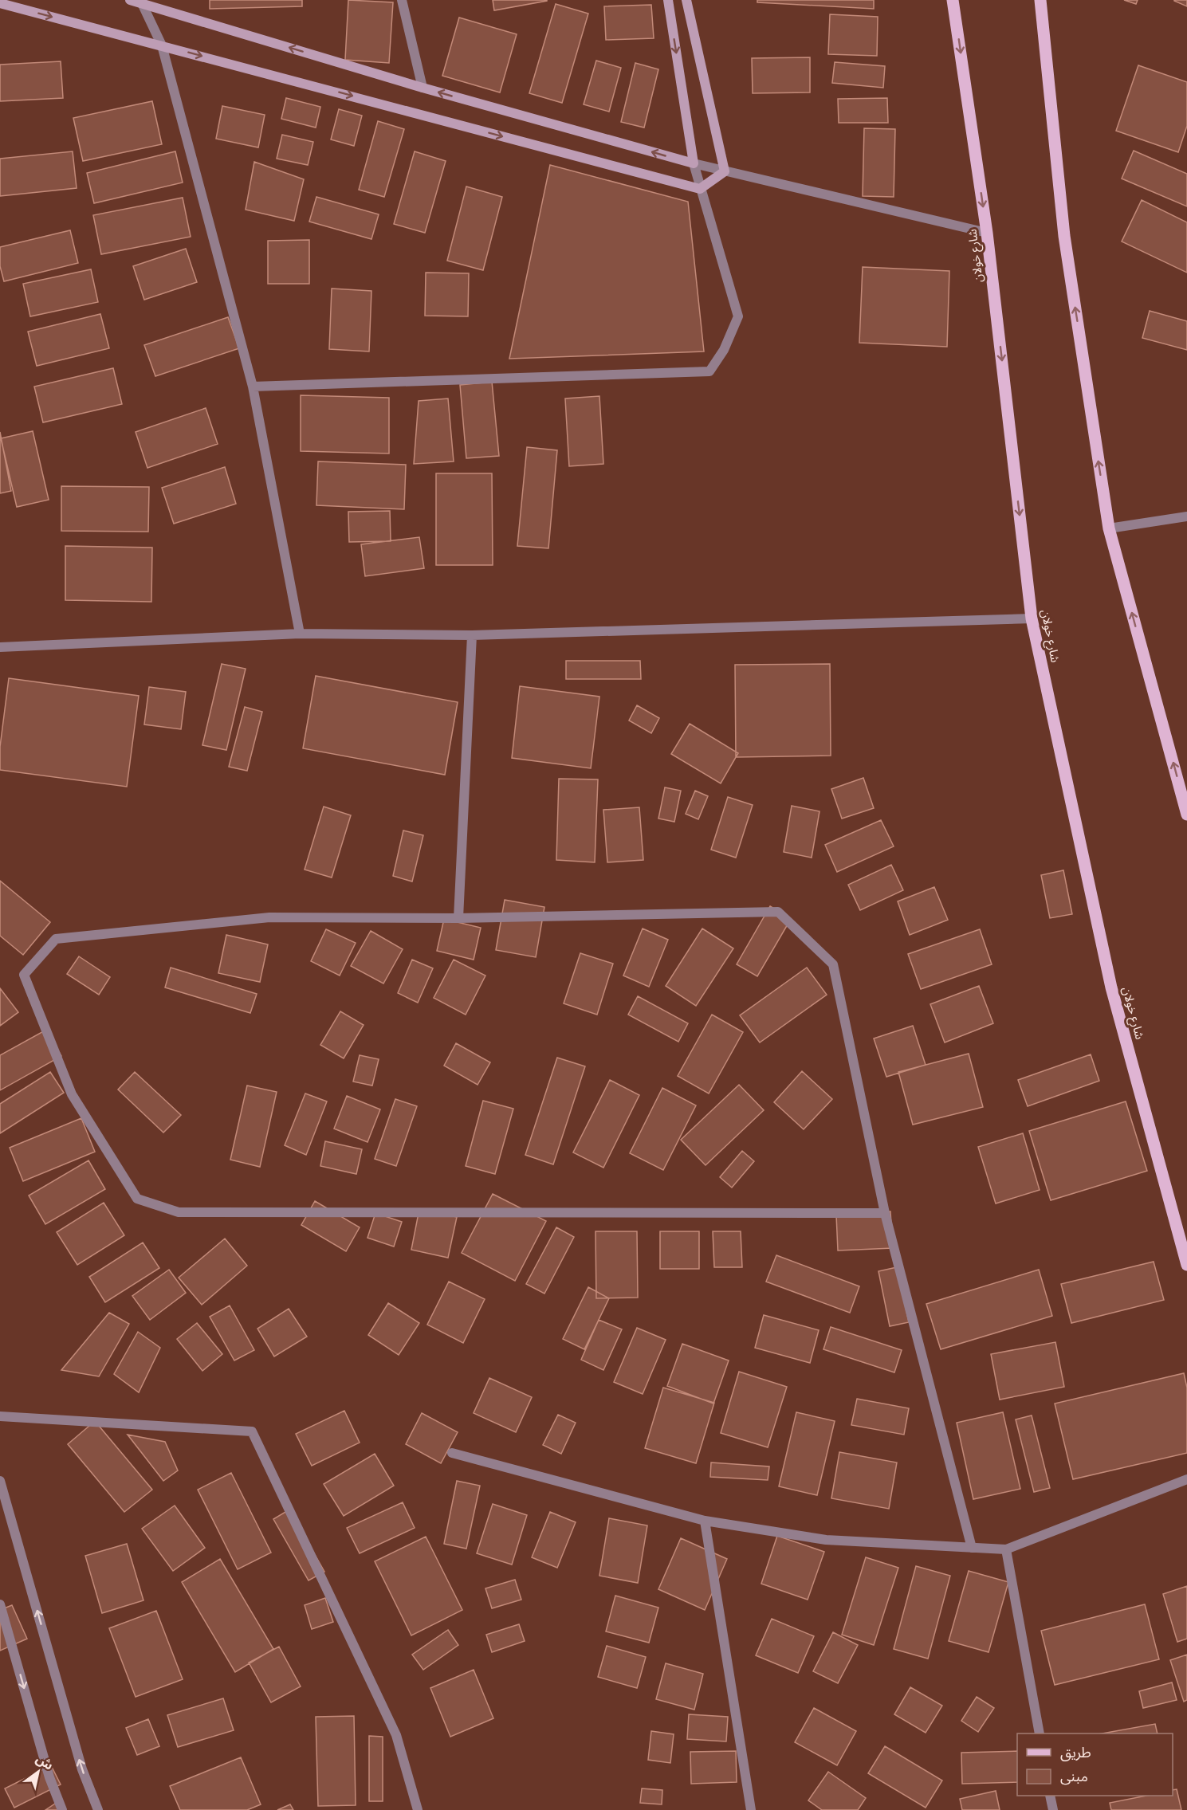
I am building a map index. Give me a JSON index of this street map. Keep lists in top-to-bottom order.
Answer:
{
  "streets": {
    "main road": ["شارع خولان"]
  },
  "legend": ["طريق", "مبنى"],
  "north": "top right"
}
